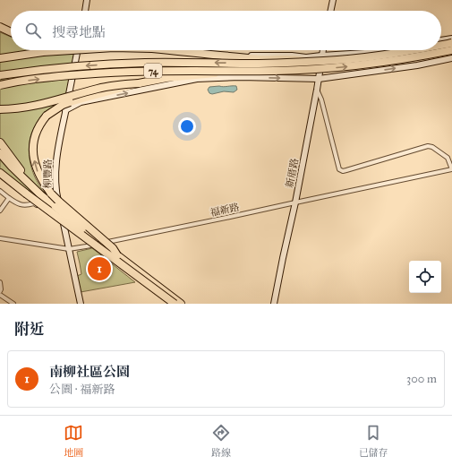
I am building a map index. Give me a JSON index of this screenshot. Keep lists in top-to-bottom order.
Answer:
{
  "streets": {
    "highway": ["74"],
    "street": ["新厝路", "柳豐路", "福新路"]
  },
  "crossings": [
    ["新厝路", "福新路"],
    ["柳豐路", "福新路"]
  ],
  "page": {
    "search": "搜尋地點",
    "pins": "1",
    "heading": "附近",
    "list": [
      {
        "mark": "1",
        "name": "南柳社區公園",
        "note": "公園 · 福新路",
        "value": "300 m"
      }
    ],
    "nav": ["地圖", "路線", "已儲存"]
  }
}
